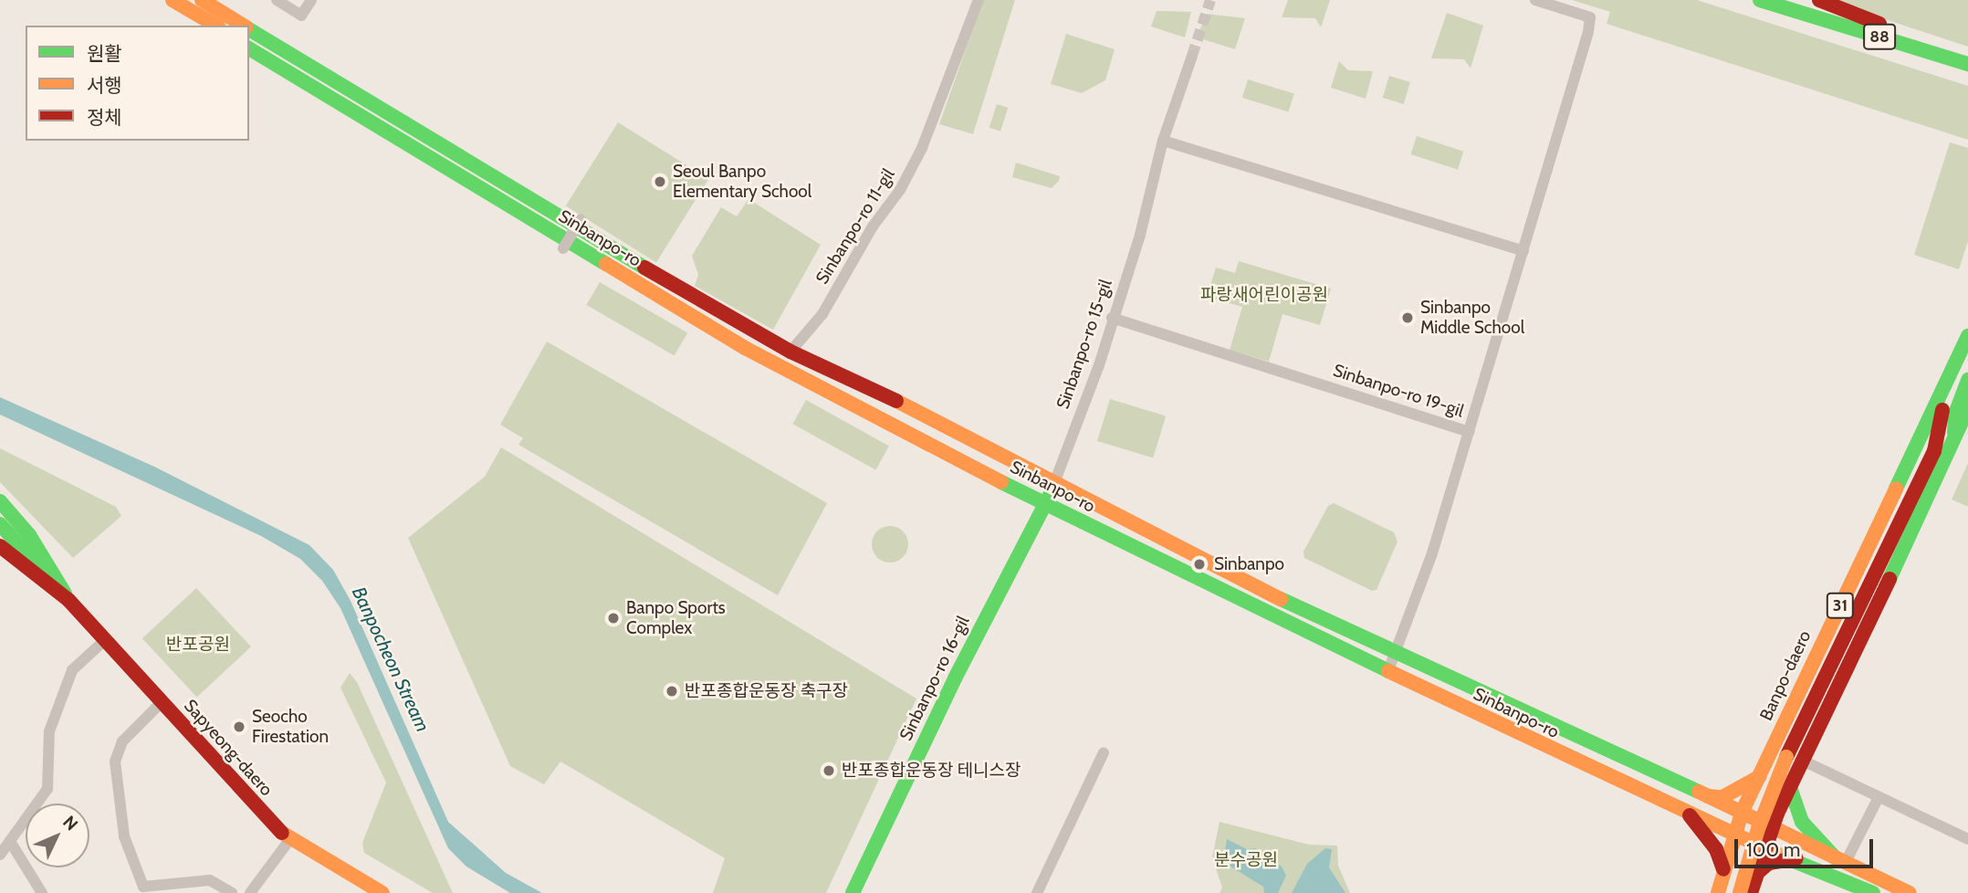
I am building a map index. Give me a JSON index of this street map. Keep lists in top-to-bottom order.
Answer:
{
  "streets": {
    "main road": [
      "88",
      "Sinbanpo-ro",
      "31",
      "Banpo-daero",
      "Sinbanpo-ro 16-gil",
      "Sapyeong-daero"
    ],
    "street": ["Sinbanpo-ro 11-gil", "Sinbanpo-ro 15-gil", "Sinbanpo-ro 19-gil"]
  },
  "crossings": [
    ["Sinbanpo-ro 11-gil", "Sinbanpo-ro"],
    ["Sinbanpo-ro", "Sinbanpo-ro 15-gil"],
    ["Sinbanpo-ro", "Sinbanpo-ro 19-gil"],
    ["Sinbanpo-ro", "31"],
    ["Sinbanpo-ro", "Banpo-daero"],
    ["Sinbanpo-ro", "Sinbanpo-ro 16-gil"],
    ["Sinbanpo-ro 15-gil", "Sinbanpo-ro 19-gil"],
    ["Sinbanpo-ro 15-gil", "Sinbanpo-ro 16-gil"],
    ["31", "Banpo-daero"]
  ],
  "water": ["Banpocheon Stream"],
  "parks": ["파랑새어린이공원", "반포공원", "분수공원"],
  "places": [
    "Seoul Banpo Elementary School",
    "Sinbanpo Middle School",
    "Sinbanpo",
    "Banpo Sports Complex",
    "반포종합운동장 축구장",
    "Seocho Firestation",
    "반포종합운동장 테니스장"
  ],
  "legend": ["원활", "서행", "정체"],
  "scale_bar": "100 m",
  "north": "top right"
}
